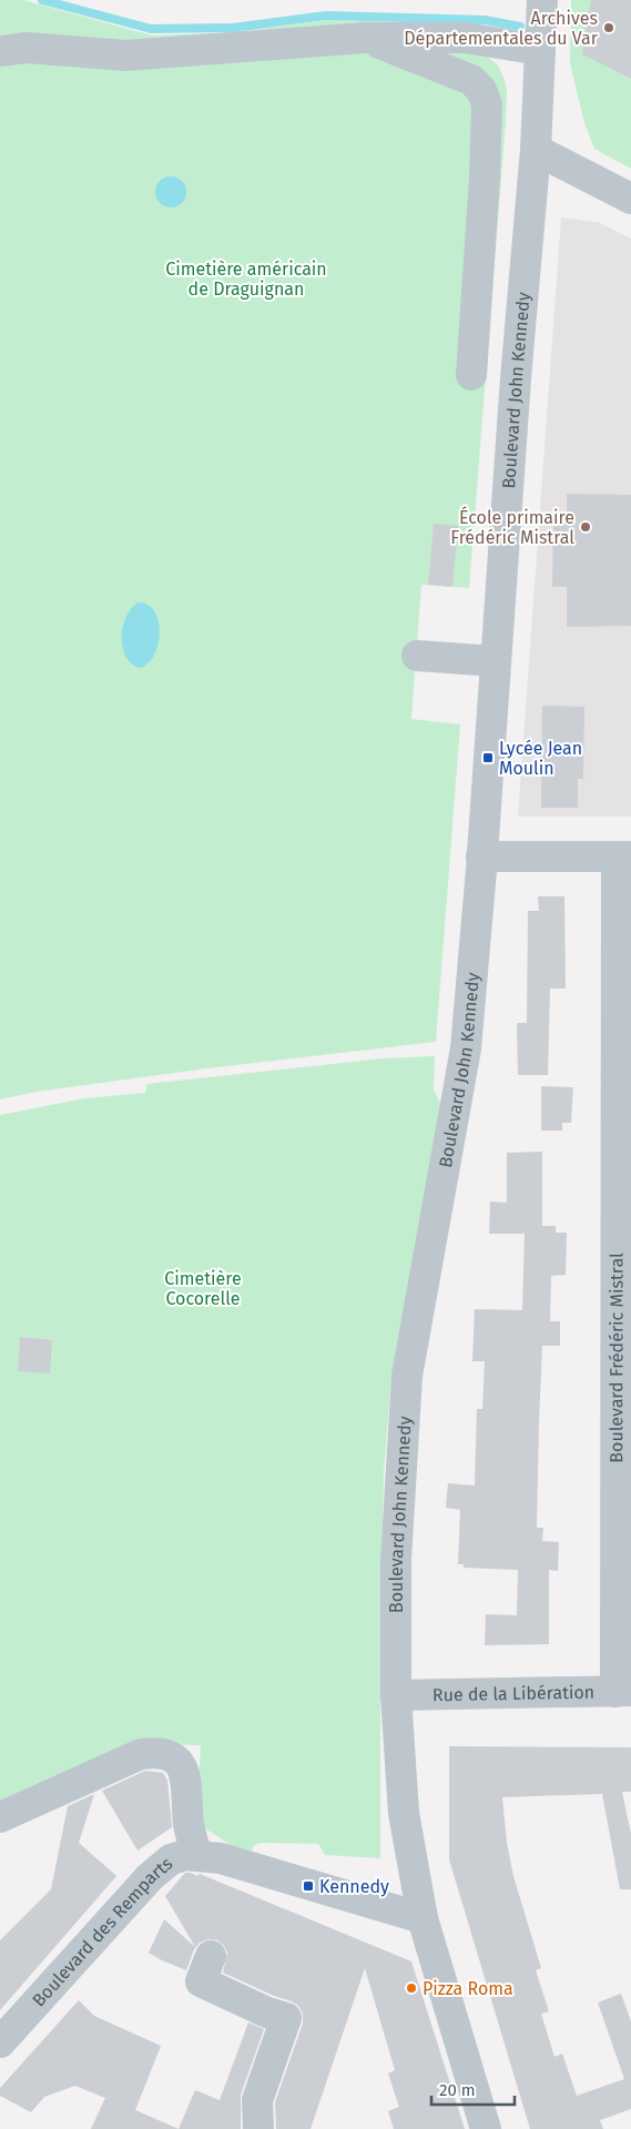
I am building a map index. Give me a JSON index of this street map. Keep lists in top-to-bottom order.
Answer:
{
  "streets": {
    "street": [
      "Boulevard John Kennedy",
      "Boulevard Frédéric Mistral",
      "Rue de la Libération",
      "Boulevard des Remparts"
    ]
  },
  "crossings": [
    ["Boulevard John Kennedy", "Rue de la Libération"],
    ["Boulevard Frédéric Mistral", "Rue de la Libération"]
  ],
  "parks": ["Cimetière américain de Draguignan", "Cimetière Cocorelle"],
  "places": {
    "other": ["Archives Départementales du Var", "École primaire Frédéric Mistral", "Pizza Roma"],
    "transit": ["Lycée Jean Moulin", "Kennedy"]
  },
  "scale_bar": "20 m"
}
